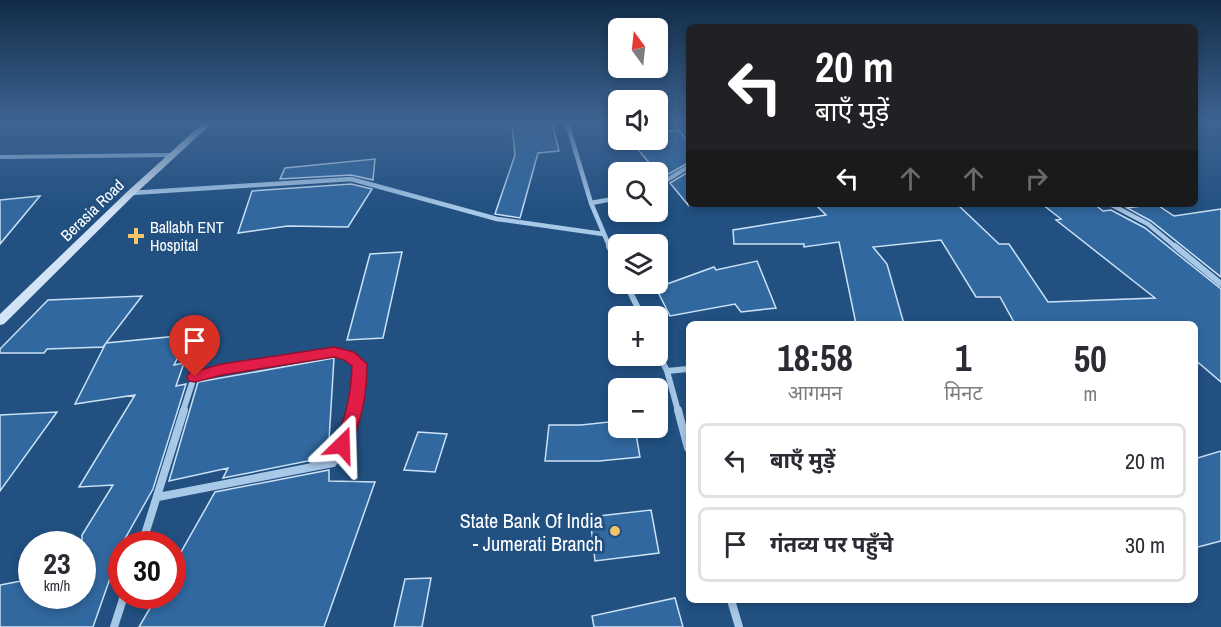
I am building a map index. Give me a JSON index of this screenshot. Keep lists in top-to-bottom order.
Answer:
{
  "streets": {
    "street": ["Berasia Road"]
  },
  "places": {
    "health": ["Ballabh ENT Hospital"],
    "other": ["State Bank Of India - Jumerati Branch"]
  },
  "north": "top",
  "page": {
    "map_buttons": ["+", "−"],
    "turn": ["20 m", "बाएँ मुड़ें"],
    "eta": [
      "18:58",
      "आगमन",
      "1",
      "मिनट",
      "50",
      "m"
    ],
    "list": [
      {
        "name": "बाएँ मुड़ें",
        "value": "20 m"
      },
      {
        "name": "गंतव्य पर पहुँचे",
        "value": "30 m"
      }
    ],
    "speed": "23 km/h",
    "limit": "30"
  }
}
